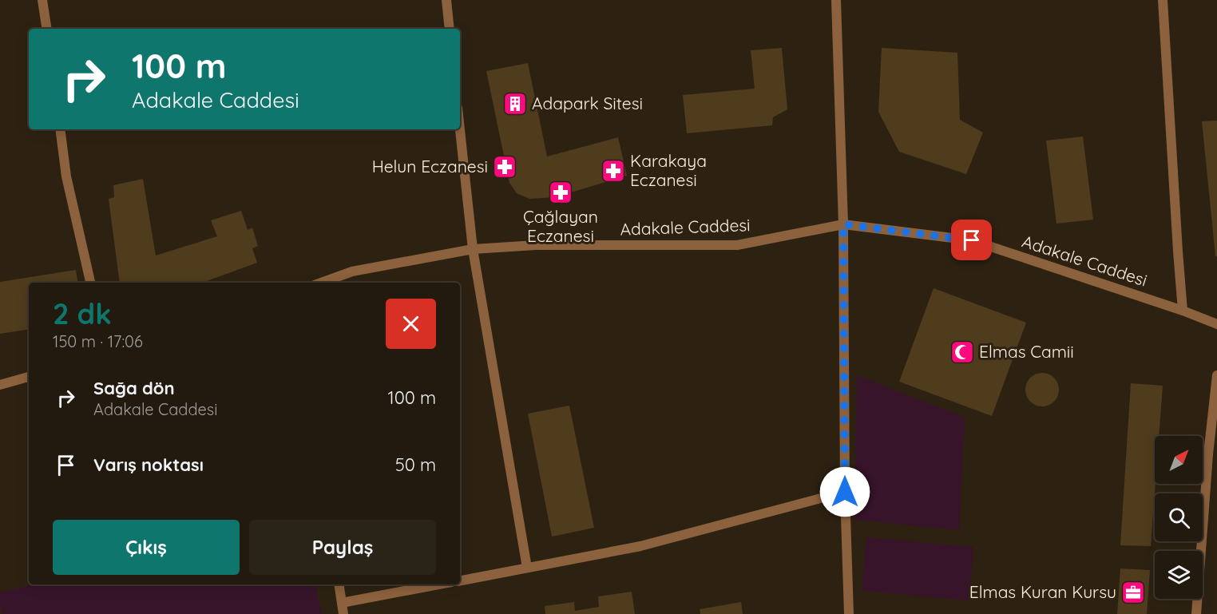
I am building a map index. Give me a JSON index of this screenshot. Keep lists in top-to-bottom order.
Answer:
{
  "streets": {
    "street": ["Adakale Caddesi"]
  },
  "places": {
    "building": ["Adapark Sitesi"],
    "pharmacy": ["Helun Eczanesi", "Karakaya Eczanesi", "Çağlayan Eczanesi"],
    "mosque": ["Elmas Camii"],
    "office": ["Elmas Kuran Kursu"]
  },
  "north": "top right",
  "page": {
    "turn": ["100 m", "Adakale Caddesi"],
    "heading": ["2 dk", "150 m · 17:06"],
    "list": [
      {
        "name": "Sağa dön",
        "note": "Adakale Caddesi",
        "value": "100 m"
      },
      {
        "name": "Varış noktası",
        "value": "50 m"
      }
    ],
    "buttons": ["Çıkış", "Paylaş"]
  }
}
